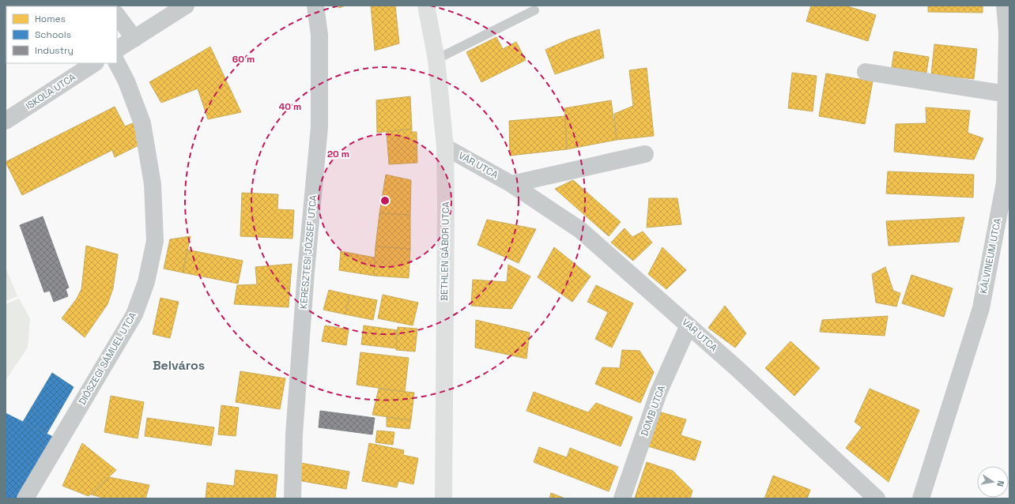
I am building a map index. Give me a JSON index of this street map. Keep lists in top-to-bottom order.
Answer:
{
  "streets": {
    "main road": ["BETHLEN GÁBOR UTCA"],
    "street": [
      "ISKOLA UTCA",
      "VÁR UTCA",
      "KERESZTESI JÓZSEF UTCA",
      "KÁLVINEUM UTCA",
      "DIÓSZEGI SÁMUEL UTCA",
      "DOMB UTCA"
    ]
  },
  "crossings": [
    ["VÁR UTCA", "BETHLEN GÁBOR UTCA"],
    ["VÁR UTCA", "DOMB UTCA"]
  ],
  "districts": ["Belváros"],
  "legend": ["Homes", "Schools", "Industry"],
  "north": "right",
  "rings": ["60 m", "40 m", "20 m"]
}
